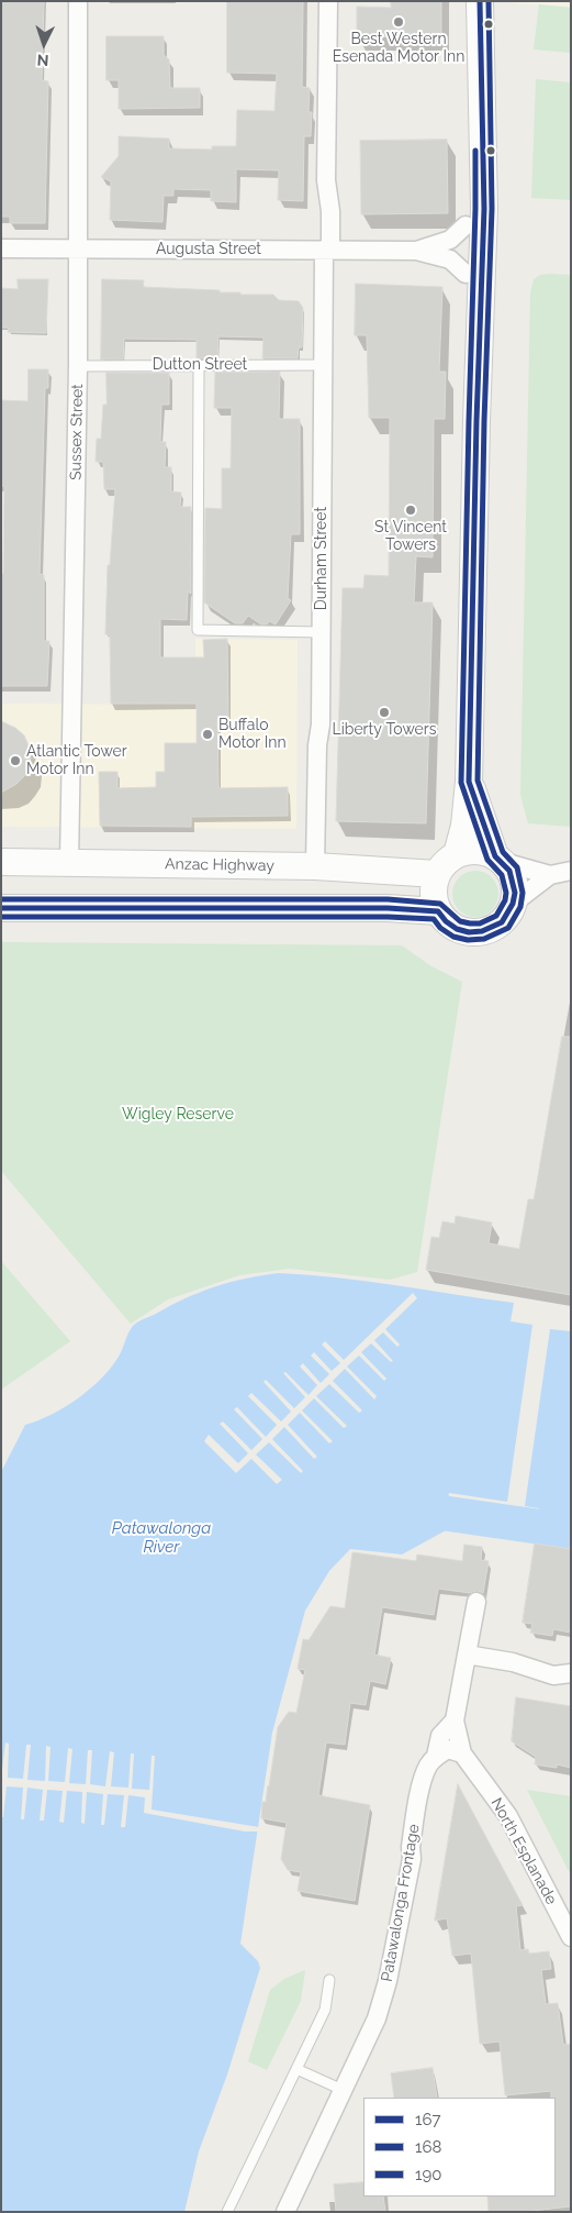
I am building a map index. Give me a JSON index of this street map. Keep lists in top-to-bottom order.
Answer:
{
  "streets": {
    "street": [
      "Augusta Street",
      "Sussex Street",
      "Durham Street",
      "Anzac Highway",
      "North Esplanade",
      "Patawalonga Frontage"
    ],
    "lane": ["Dutton Street"]
  },
  "crossings": [
    ["Augusta Street", "Sussex Street"],
    ["Augusta Street", "Durham Street"],
    ["Dutton Street", "Sussex Street"],
    ["Dutton Street", "Durham Street"],
    ["Sussex Street", "Anzac Highway"],
    ["Durham Street", "Anzac Highway"],
    ["North Esplanade", "Patawalonga Frontage"]
  ],
  "water": ["Patawalonga River"],
  "parks": ["Wigley Reserve"],
  "places": [
    "Best Western Esenada Motor Inn",
    "St Vincent Towers",
    "Liberty Towers",
    "Buffalo Motor Inn",
    "Atlantic Tower Motor Inn"
  ],
  "lines": ["transit line 167", "transit line 168", "transit line 190"],
  "legend": ["167", "168", "190"],
  "north": "bottom"
}
